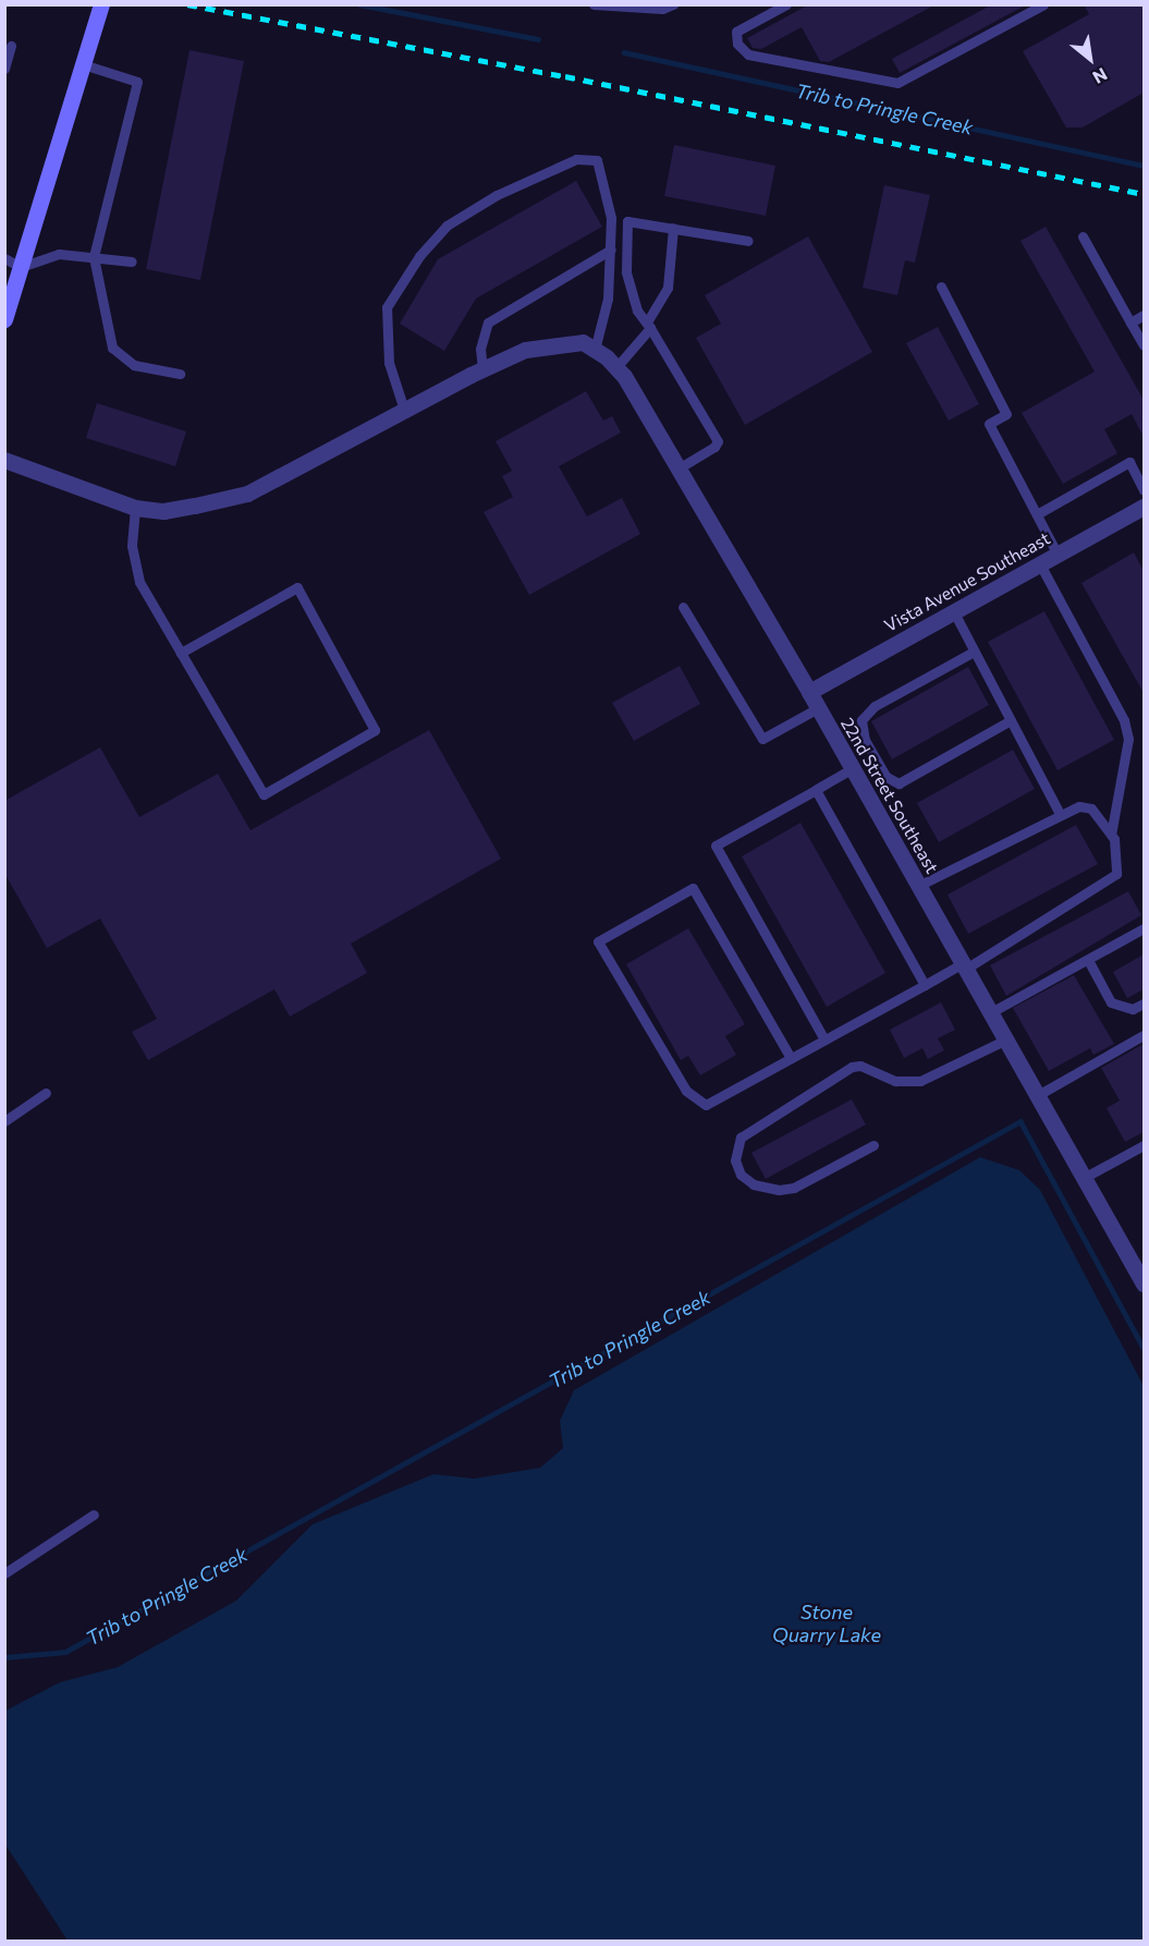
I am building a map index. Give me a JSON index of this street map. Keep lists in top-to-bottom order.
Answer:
{
  "streets": {
    "street": ["Vista Avenue Southeast", "22nd Street Southeast"]
  },
  "crossings": [
    ["Vista Avenue Southeast", "22nd Street Southeast"]
  ],
  "water": ["Trib to Pringle Creek", "Stone Quarry Lake"],
  "north": "bottom right"
}
